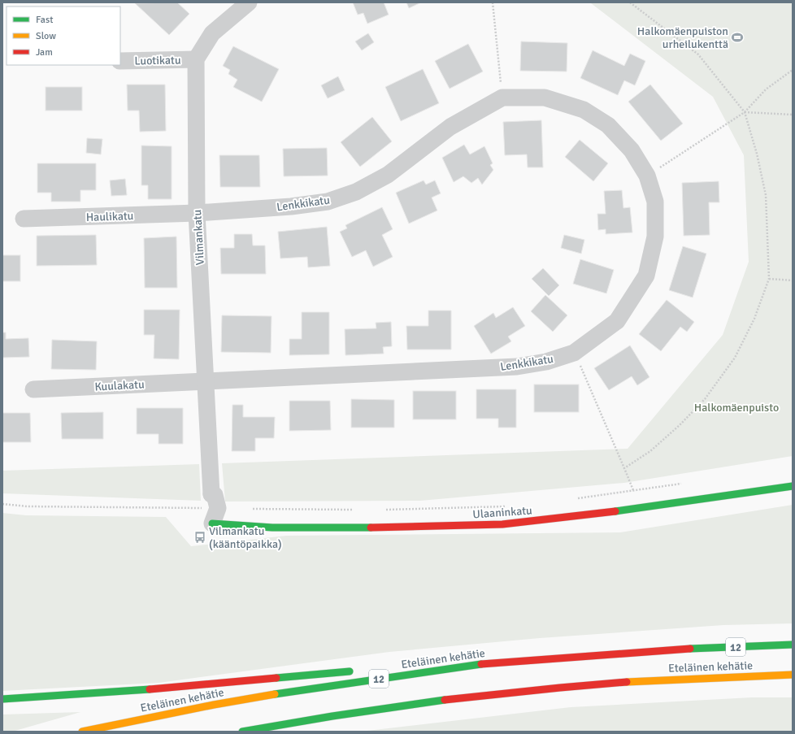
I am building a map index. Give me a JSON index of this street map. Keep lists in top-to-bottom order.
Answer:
{
  "streets": {
    "main road": ["Ulaaninkatu", "12", "Eteläinen kehätie"],
    "street": [
      "Luotikatu",
      "Lenkkikatu",
      "Haulikatu",
      "Vilmankatu",
      "Kuulakatu"
    ]
  },
  "crossings": [
    ["Luotikatu", "Vilmankatu"],
    ["Lenkkikatu", "Haulikatu"],
    ["Lenkkikatu", "Vilmankatu"],
    ["Lenkkikatu", "Kuulakatu"],
    ["Haulikatu", "Vilmankatu"],
    ["Vilmankatu", "Kuulakatu"],
    ["Vilmankatu", "Ulaaninkatu"]
  ],
  "parks": ["Halkomäenpuisto"],
  "places": {
    "sports": ["Halkomäenpuiston urheilukenttä"],
    "bus stop": ["Vilmankatu (kääntöpaikka)"]
  },
  "legend": ["Fast", "Slow", "Jam"]
}
